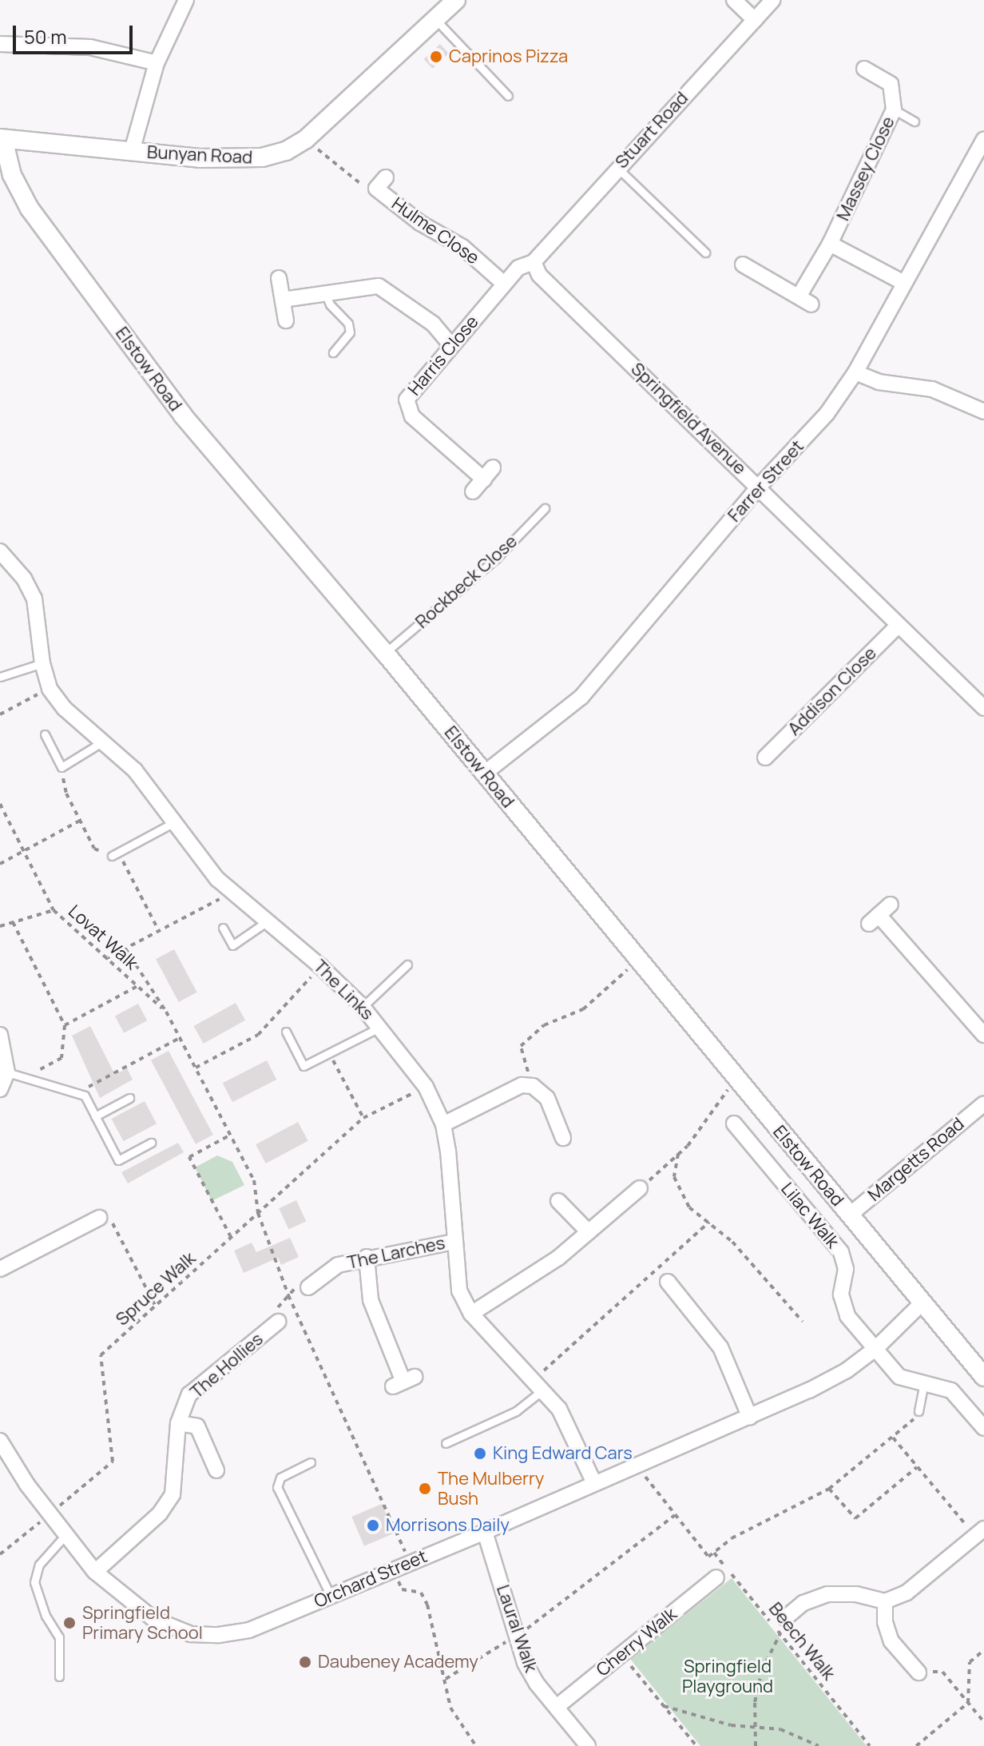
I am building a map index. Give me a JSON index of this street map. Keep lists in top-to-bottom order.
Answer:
{
  "streets": {
    "street": [
      "Stuart Road",
      "Bunyan Road",
      "Massey Close",
      "Hulme Close",
      "Harris Close",
      "Elstow Road",
      "Springfield Avenue",
      "Farrer Street",
      "Addison Close",
      "The Links",
      "Margetts Road",
      "Lilac Walk",
      "The Larches",
      "The Hollies",
      "Orchard Street",
      "Laural Walk",
      "Cherry Walk"
    ],
    "lane": ["Rockbeck Close"],
    "path": ["Lovat Walk", "Spruce Walk", "Beech Walk"]
  },
  "crossings": [
    ["Stuart Road", "Harris Close"],
    ["Stuart Road", "Springfield Avenue"],
    ["Bunyan Road", "Elstow Road"],
    ["Hulme Close", "Harris Close"],
    ["Harris Close", "Springfield Avenue"],
    ["Elstow Road", "Farrer Street"],
    ["Elstow Road", "Rockbeck Close"],
    ["Elstow Road", "Margetts Road"],
    ["Elstow Road", "Orchard Street"],
    ["Springfield Avenue", "Farrer Street"],
    ["Springfield Avenue", "Addison Close"],
    ["Lovat Walk", "Spruce Walk"],
    ["The Links", "The Larches"],
    ["The Links", "Spruce Walk"],
    ["The Links", "Orchard Street"],
    ["Lilac Walk", "Orchard Street"],
    ["Spruce Walk", "Orchard Street"],
    ["The Hollies", "Orchard Street"],
    ["Orchard Street", "Laural Walk"],
    ["Laural Walk", "Cherry Walk"]
  ],
  "parks": ["Springfield Playground"],
  "places": [
    "Caprinos Pizza",
    "King Edward Cars",
    "The Mulberry Bush",
    "Morrisons Daily",
    "Springfield Primary School",
    "Daubeney Academy"
  ],
  "scale_bar": "50 m"
}
